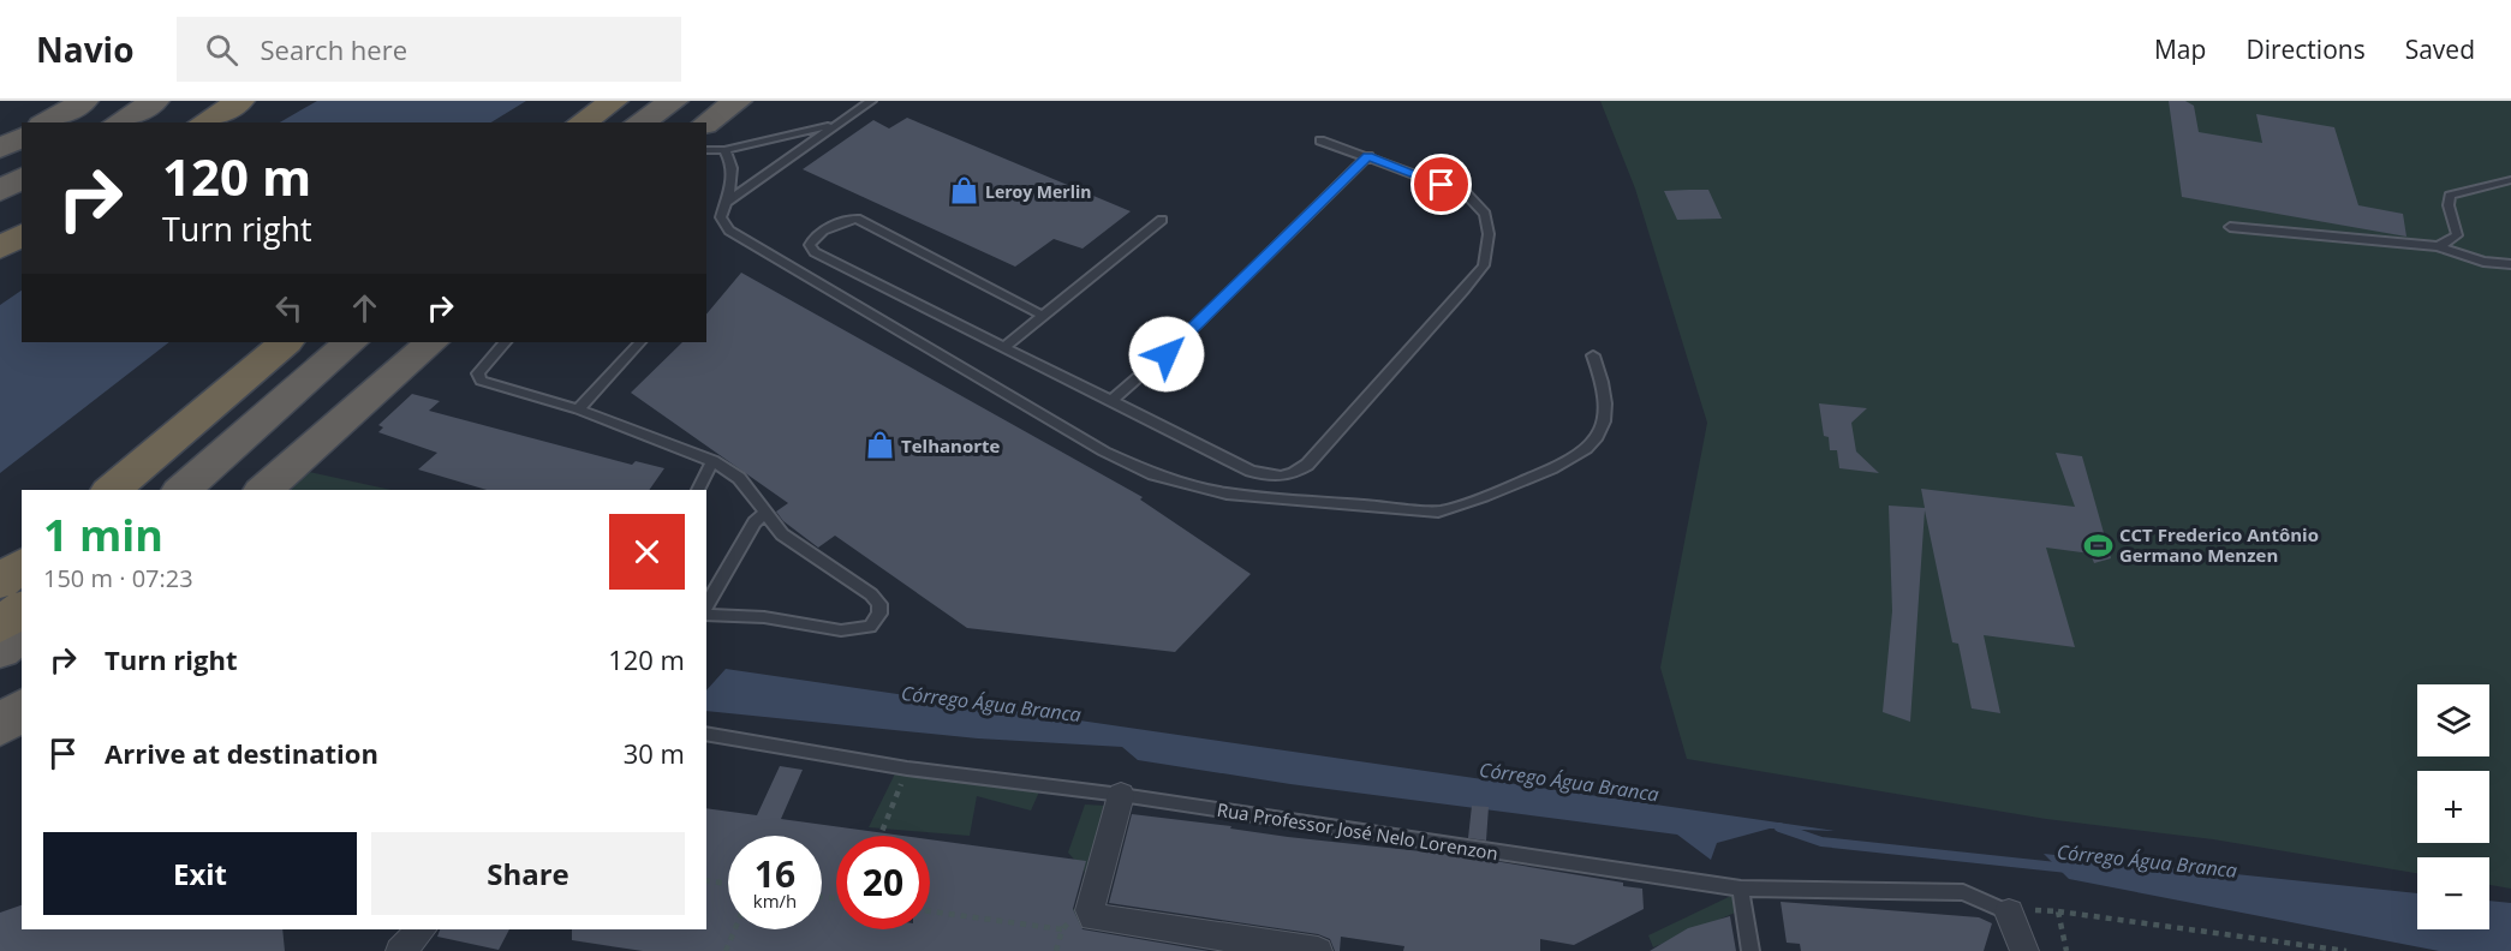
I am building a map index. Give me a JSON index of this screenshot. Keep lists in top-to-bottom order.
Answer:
{
  "streets": {
    "lane": ["Rua Professor José Nelo Lorenzon"]
  },
  "water": ["Córrego Água Branca"],
  "places": {
    "shop": ["Leroy Merlin", "Telhanorte"],
    "sports": ["CCT Frederico Antônio Germano Menzen"]
  },
  "page": {
    "header": "Navio",
    "search": "Search here",
    "nav": ["Map", "Directions", "Saved"],
    "turn": ["120 m", "Turn right"],
    "heading": ["1 min", "150 m · 07:23"],
    "list": [
      {
        "name": "Turn right",
        "value": "120 m"
      },
      {
        "name": "Arrive at destination",
        "value": "30 m"
      }
    ],
    "map_buttons": ["+", "−"],
    "buttons": ["Exit", "Share"],
    "speed": "16 km/h",
    "limit": "20"
  }
}
